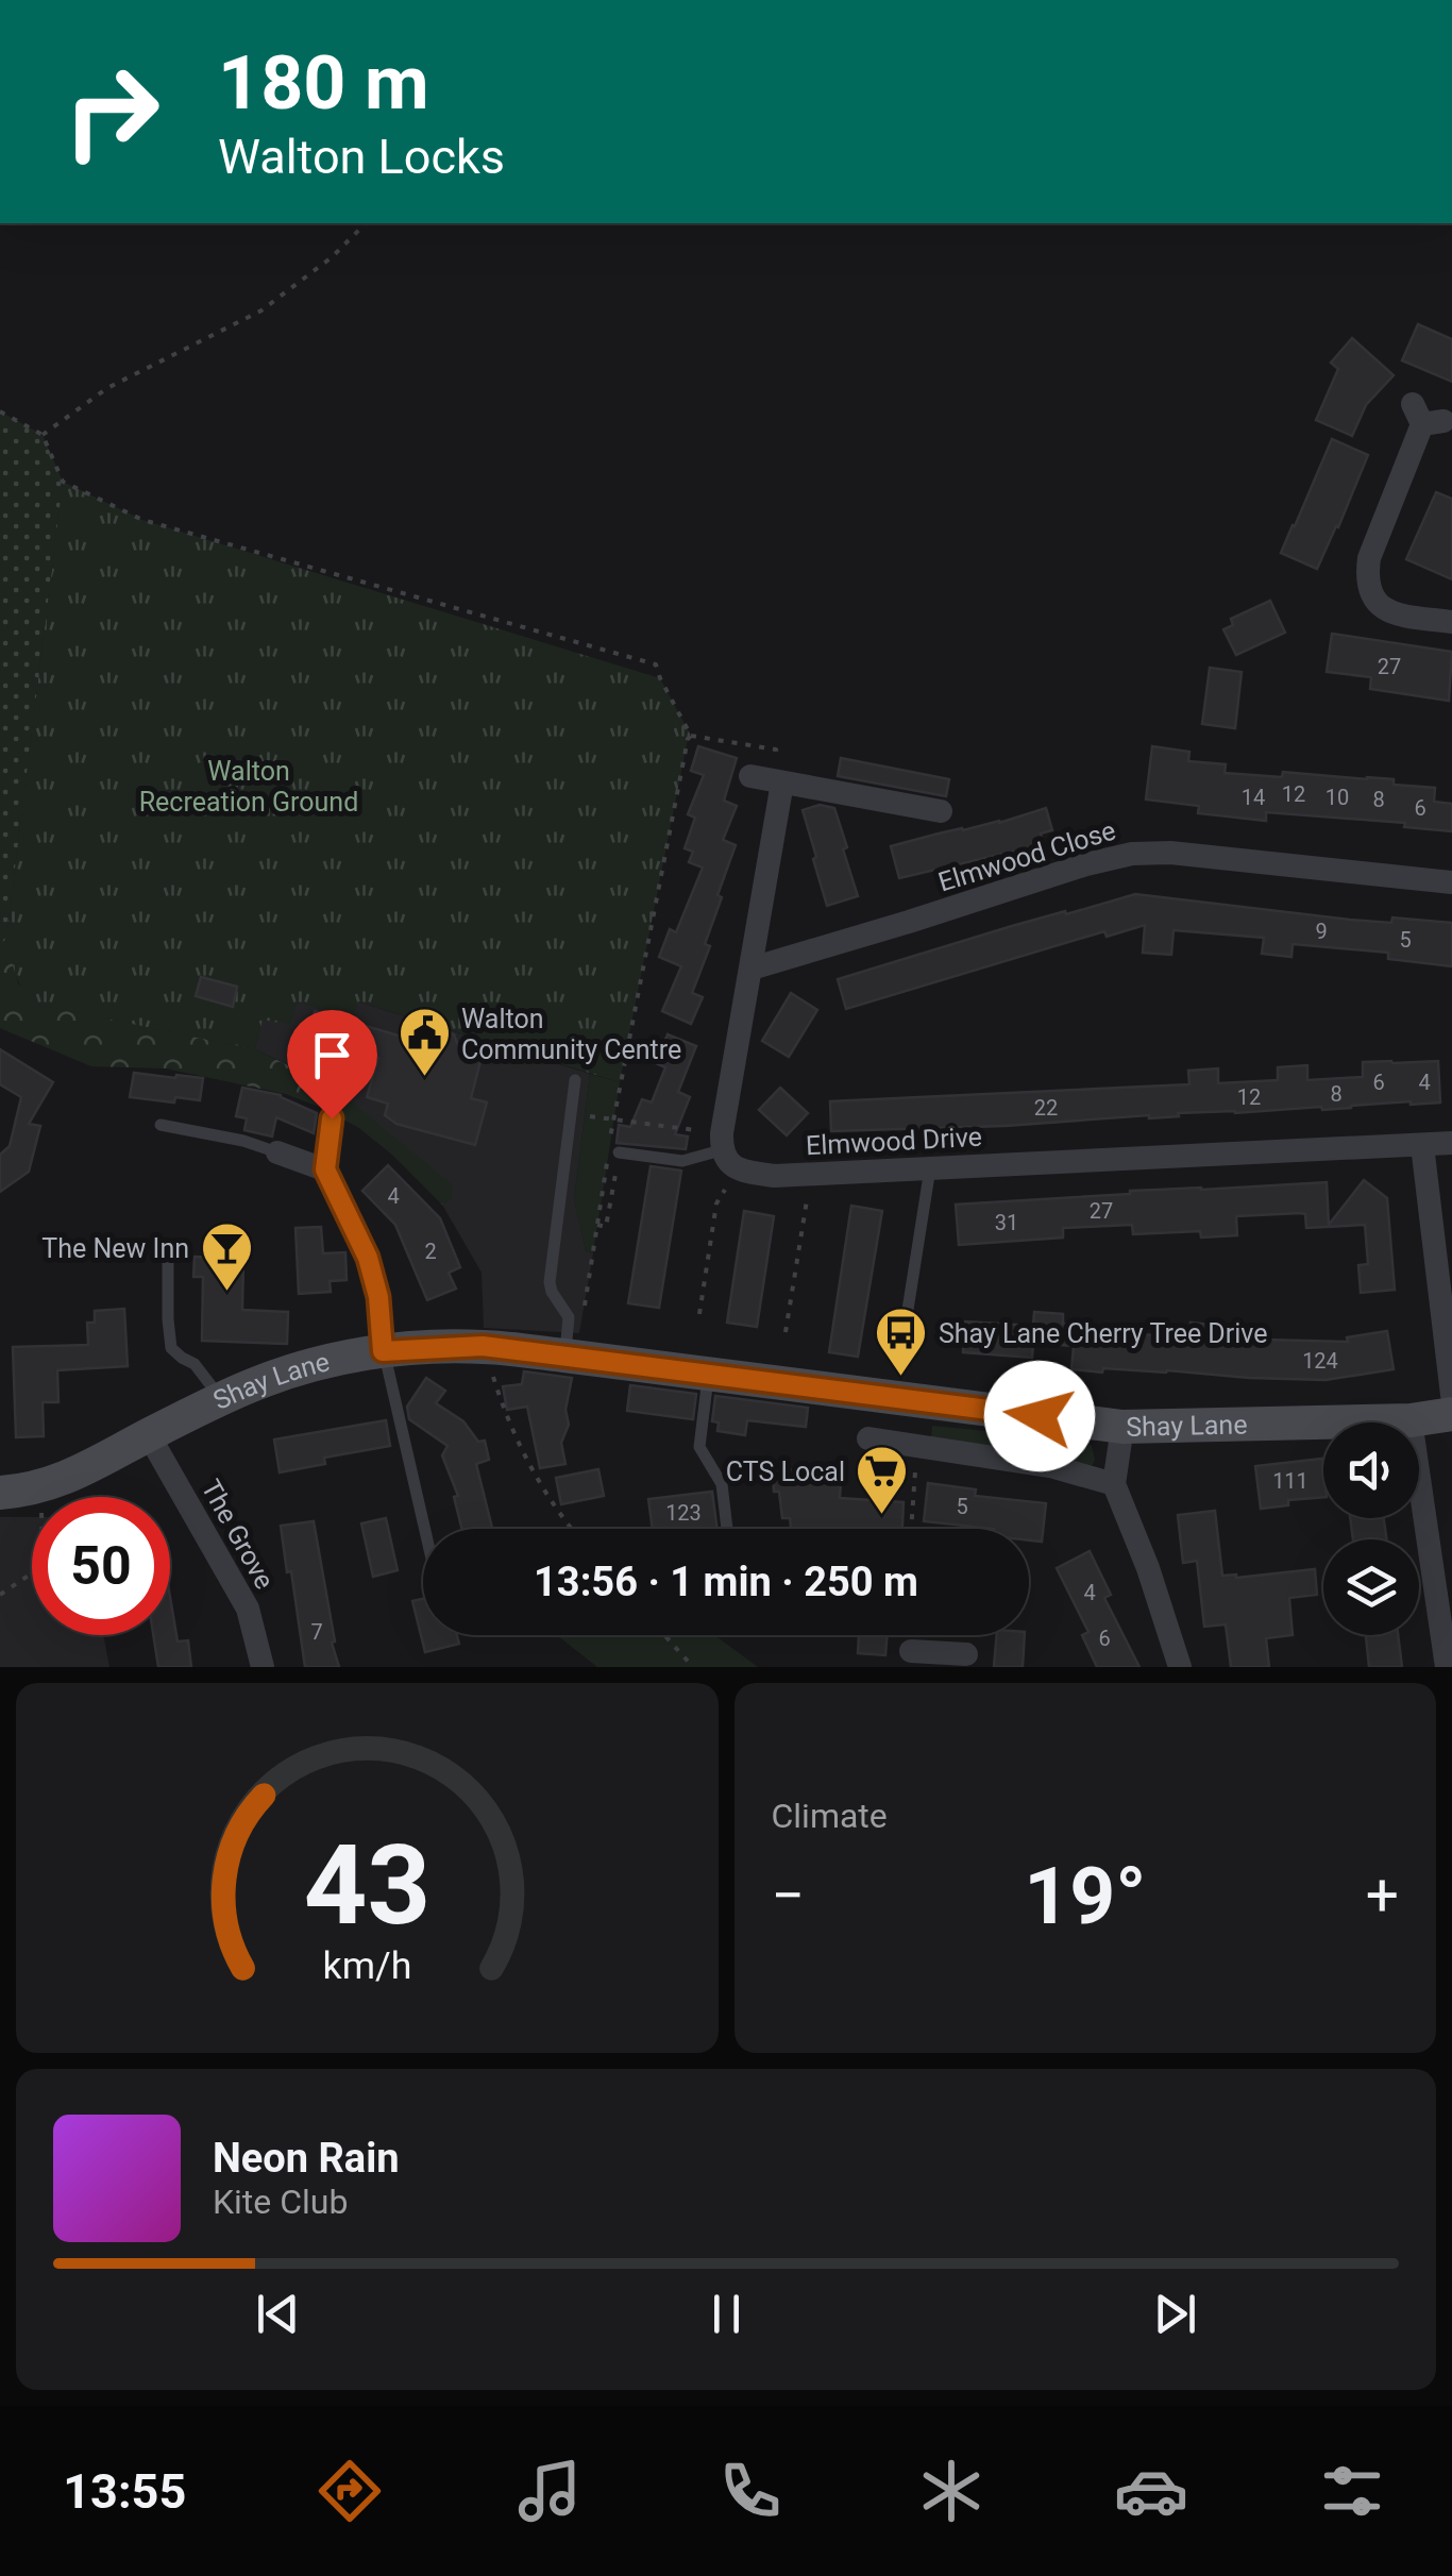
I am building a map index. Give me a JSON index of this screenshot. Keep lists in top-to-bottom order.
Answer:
{
  "streets": {
    "main road": ["Shay Lane"],
    "street": ["Elmwood Close", "Elmwood Drive", "The Grove"]
  },
  "crossings": [
    ["Shay Lane", "The Grove"]
  ],
  "parks": ["Walton Recreation Ground"],
  "places": {
    "public building": ["Walton Community Centre"],
    "bar": ["The New Inn"],
    "bus stop": ["Shay Lane Cherry Tree Drive"],
    "supermarket": ["CTS Local"]
  },
  "house_numbers": [
    "27",
    "12",
    "14",
    "10",
    "8",
    "6",
    "9",
    "5",
    "6",
    "4",
    "8",
    "12",
    "22",
    "4",
    "27",
    "31",
    "2",
    "124",
    "111",
    "5",
    "123",
    "4",
    "7",
    "6"
  ],
  "page": {
    "turn": ["180 m", "Walton Locks"],
    "limit": "50",
    "trip": "13:56 · 1 min · 250 m",
    "tile": "Climate",
    "heat": ["−", "19°", "+"],
    "song": ["Neon Rain", "Kite Club"],
    "tabs": "13:55",
    "gauge": ["43", "km/h"]
  }
}
